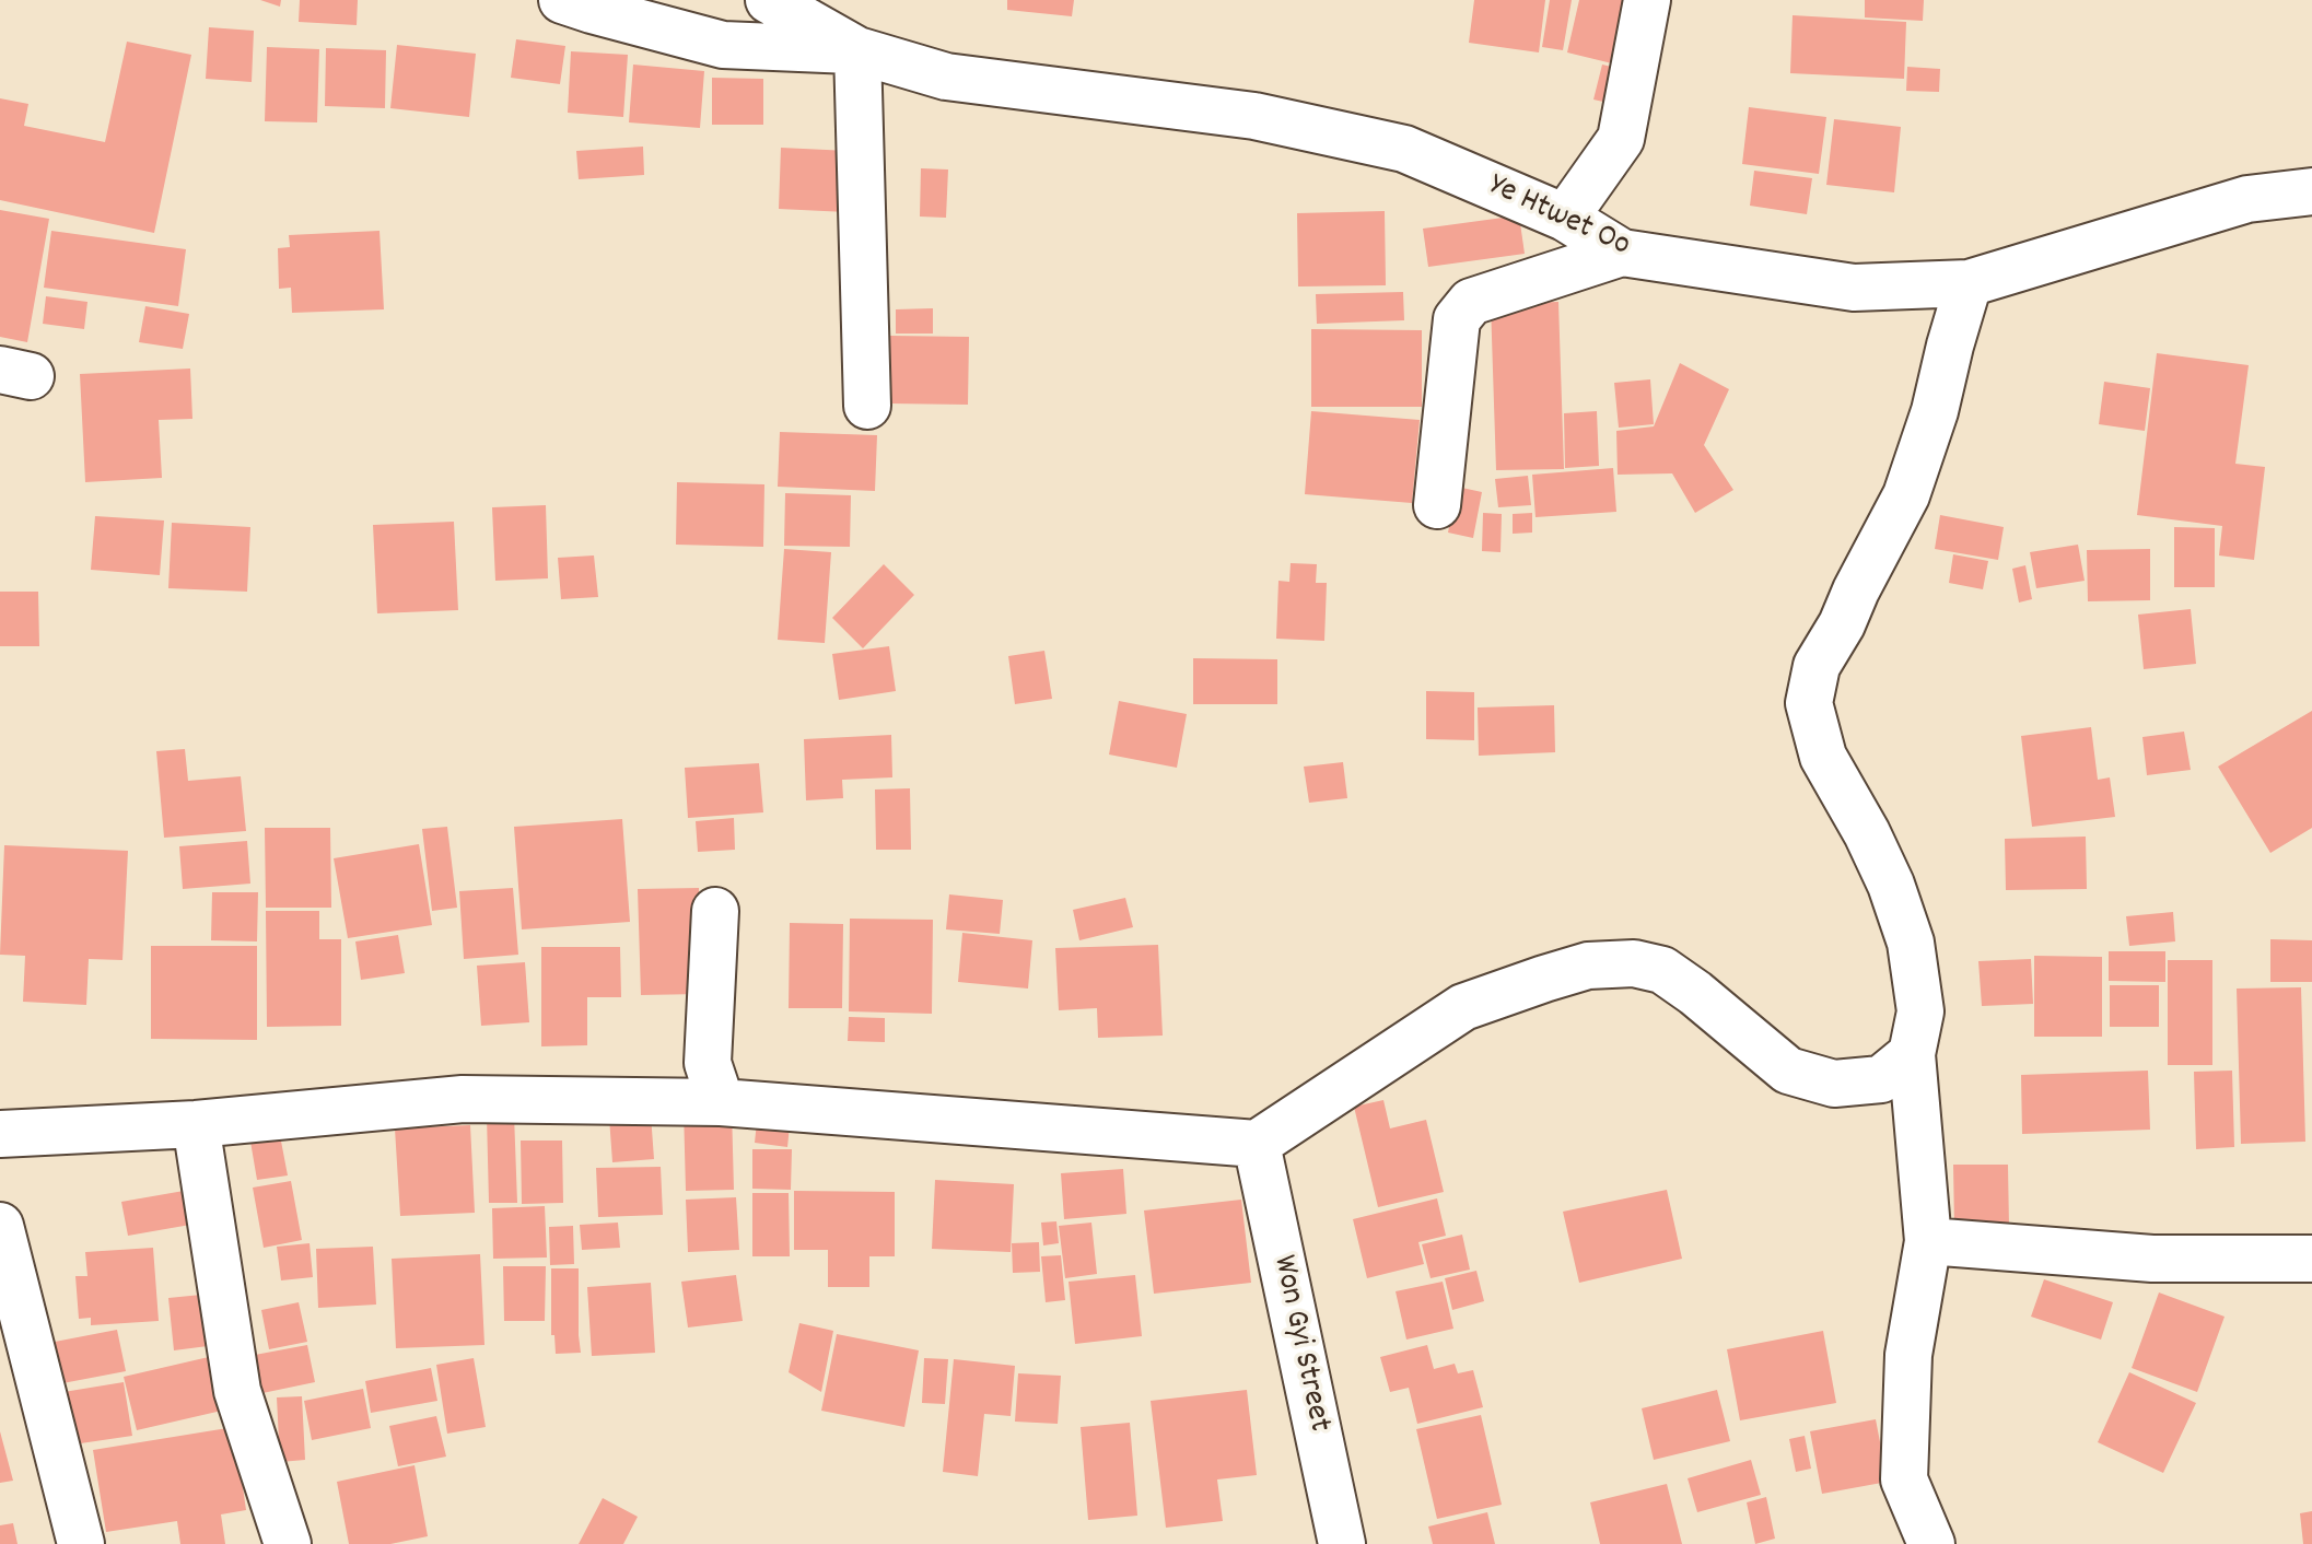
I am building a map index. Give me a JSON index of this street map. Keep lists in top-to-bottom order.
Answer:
{
  "streets": {
    "street": ["Ye Htwet Oo", "Won Gyi Street"]
  }
}
